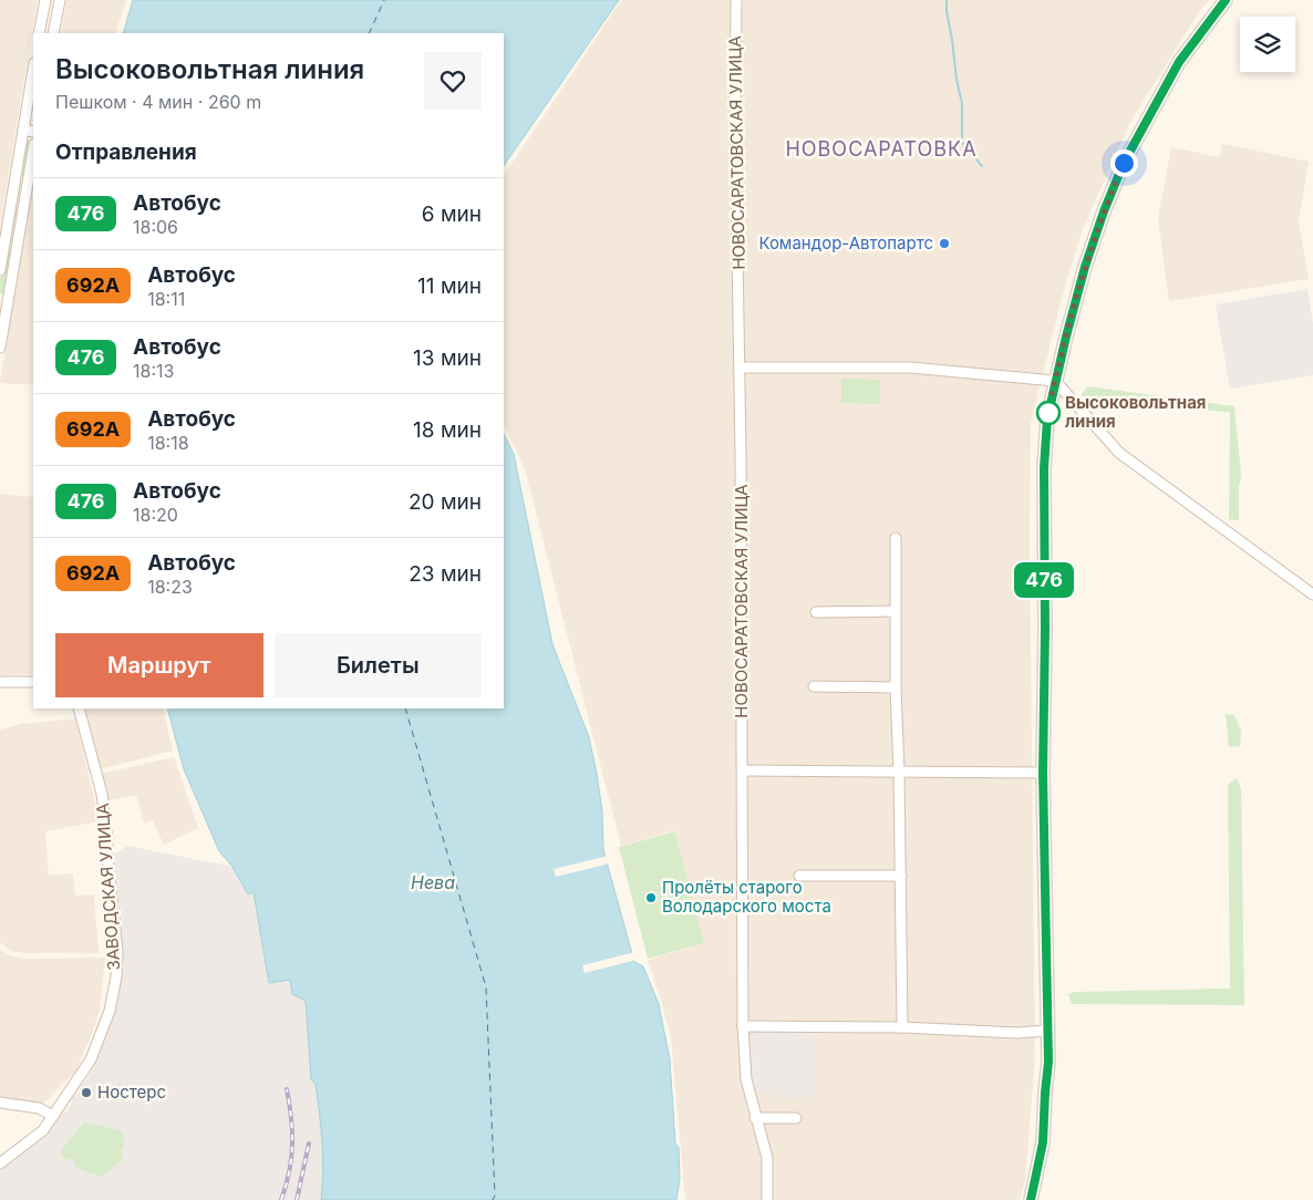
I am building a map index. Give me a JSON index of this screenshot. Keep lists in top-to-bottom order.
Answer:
{
  "streets": {
    "street": ["НОВОСАРАТОВСКАЯ УЛИЦА", "ЗАВОДСКАЯ УЛИЦА"]
  },
  "districts": ["НОВОСАРАТОВКА"],
  "water": ["Нева"],
  "places": [
    "Командор-Автопартс",
    "Высоковольтная линия",
    "Пролёты старого Володарского моста",
    "Ностерс"
  ],
  "lines": ["bus line 476"],
  "page": {
    "on_map": "476",
    "heading": [
      ["Высоковольтная линия", "Пешком · 4 мин · 260 m"],
      "Отправления"
    ],
    "list": [
      {
        "mark": "476",
        "name": "Автобус",
        "note": "18:06",
        "value": "6 мин"
      },
      {
        "mark": "692А",
        "name": "Автобус",
        "note": "18:11",
        "value": "11 мин"
      },
      {
        "mark": "476",
        "name": "Автобус",
        "note": "18:13",
        "value": "13 мин"
      },
      {
        "mark": "692А",
        "name": "Автобус",
        "note": "18:18",
        "value": "18 мин"
      },
      {
        "mark": "476",
        "name": "Автобус",
        "note": "18:20",
        "value": "20 мин"
      },
      {
        "mark": "692А",
        "name": "Автобус",
        "note": "18:23",
        "value": "23 мин"
      }
    ],
    "buttons": ["Маршрут", "Билеты"]
  }
}
